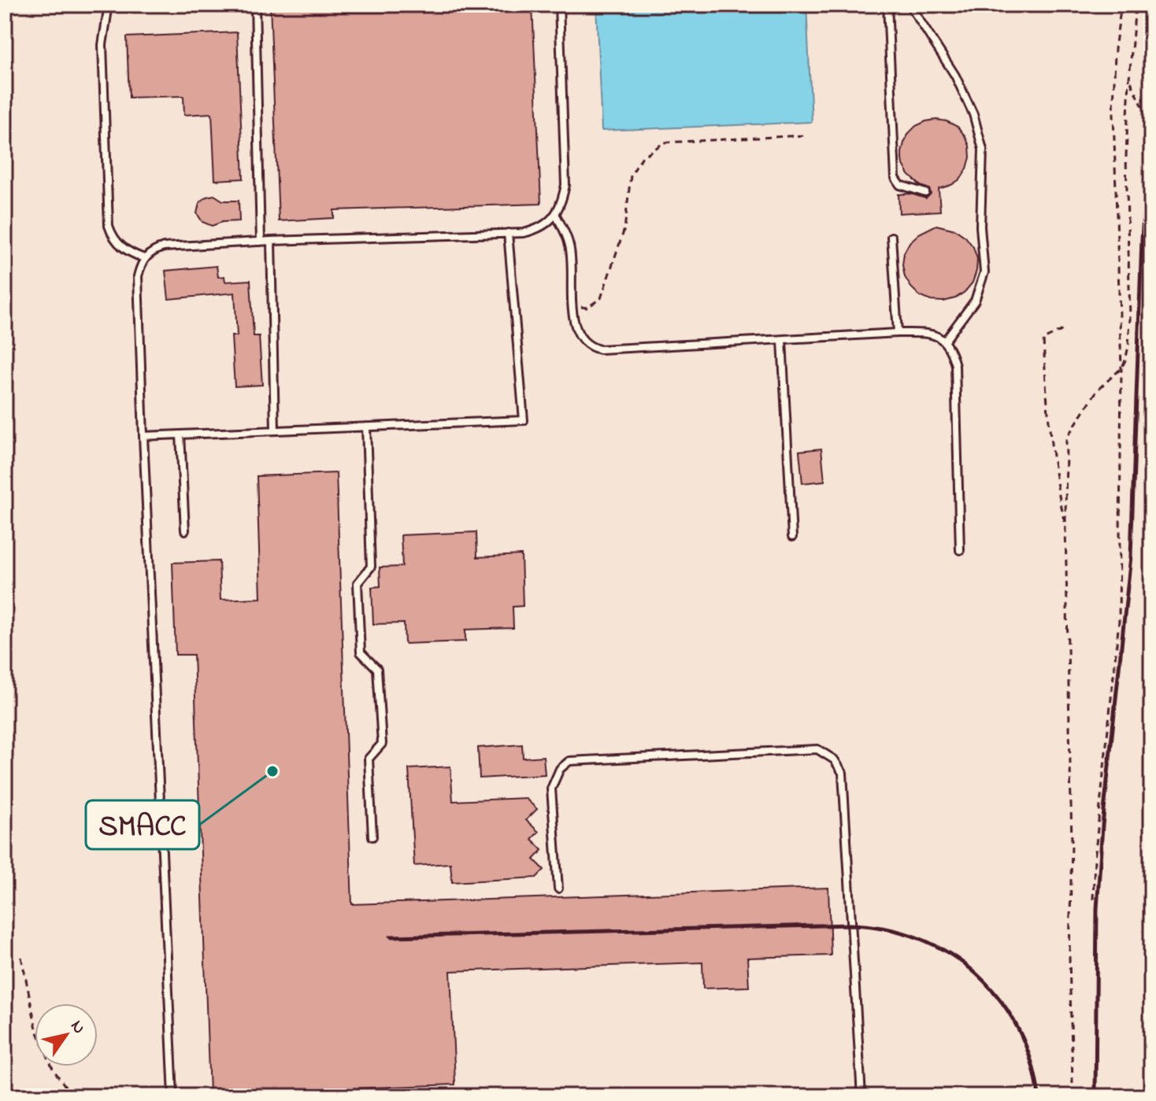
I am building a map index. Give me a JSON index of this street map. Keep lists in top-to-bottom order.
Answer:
{
  "places": ["SMACC"],
  "north": "top right"
}
